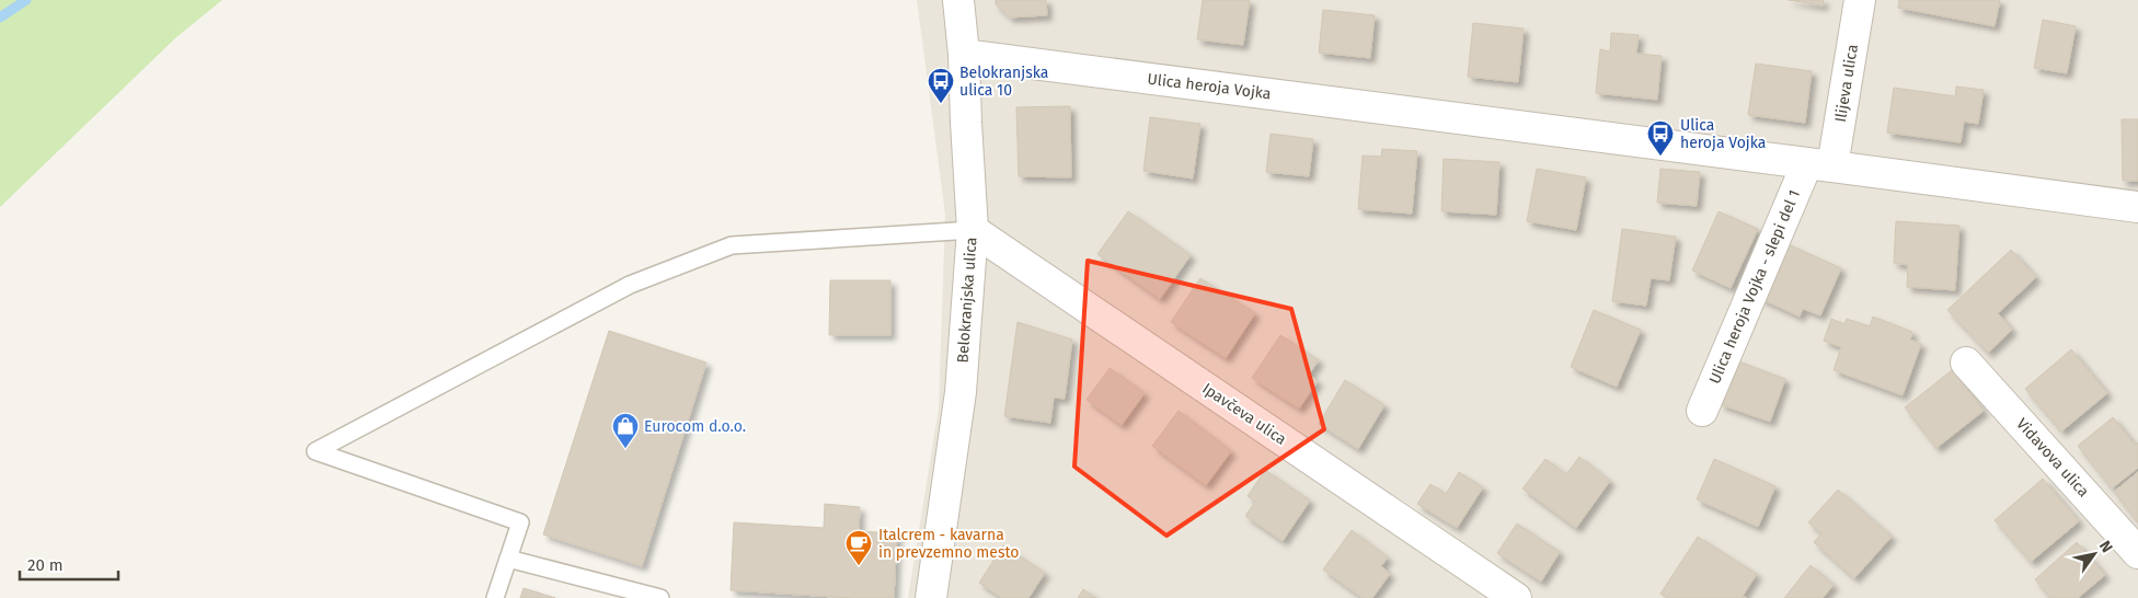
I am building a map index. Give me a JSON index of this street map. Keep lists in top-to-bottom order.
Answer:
{
  "streets": {
    "street": [
      "Ilijeva ulica",
      "Ulica heroja Vojka",
      "Ulica heroja Vojka - slepi del 1",
      "Belokranjska ulica",
      "Ipavčeva ulica",
      "Vidavova ulica"
    ]
  },
  "crossings": [
    ["Ilijeva ulica", "Ulica heroja Vojka"],
    ["Ilijeva ulica", "Ulica heroja Vojka - slepi del 1"],
    ["Ulica heroja Vojka", "Ulica heroja Vojka - slepi del 1"],
    ["Ulica heroja Vojka", "Belokranjska ulica"],
    ["Belokranjska ulica", "Ipavčeva ulica"]
  ],
  "places": {
    "bus stop": ["Belokranjska ulica 10", "Ulica heroja Vojka"],
    "shop": ["Eurocom d.o.o."],
    "cafe": ["Italcrem - kavarna in prevzemno mesto"]
  },
  "scale_bar": "20 m",
  "north": "top right"
}
